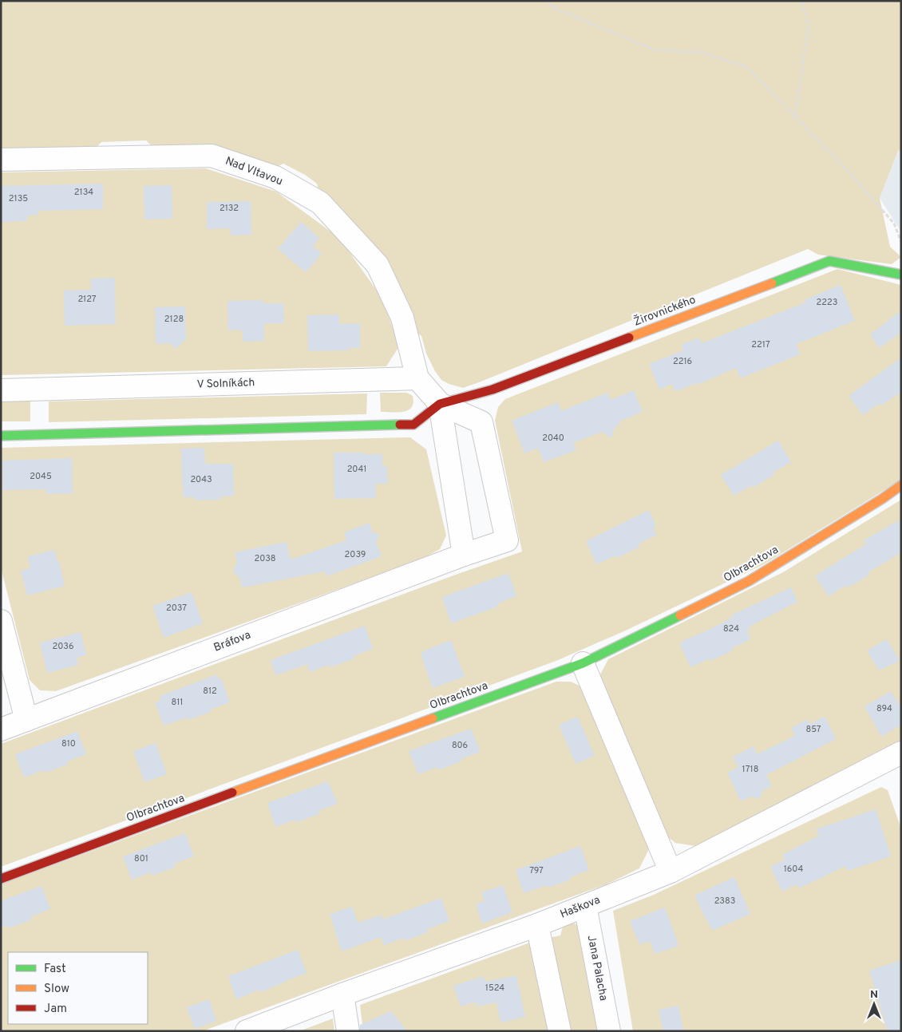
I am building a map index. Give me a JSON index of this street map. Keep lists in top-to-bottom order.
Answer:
{
  "streets": {
    "street": [
      "Nad Vltavou",
      "Žirovnického",
      "V Solníkách",
      "Olbrachtova",
      "Bráfova",
      "Haškova",
      "Jana Palacha"
    ]
  },
  "crossings": [
    ["Nad Vltavou", "V Solníkách"],
    ["Haškova", "Jana Palacha"]
  ],
  "house_numbers": [
    "2134",
    "2135",
    "2132",
    "2127",
    "2223",
    "2128",
    "2217",
    "2216",
    "2040",
    "2041",
    "2045",
    "2043",
    "2039",
    "2038",
    "2037",
    "824",
    "2036",
    "812",
    "811",
    "894",
    "857",
    "810",
    "806",
    "1718",
    "801",
    "1604",
    "797",
    "2383",
    "1524"
  ],
  "legend": ["Fast", "Slow", "Jam"],
  "north": "top"
}
